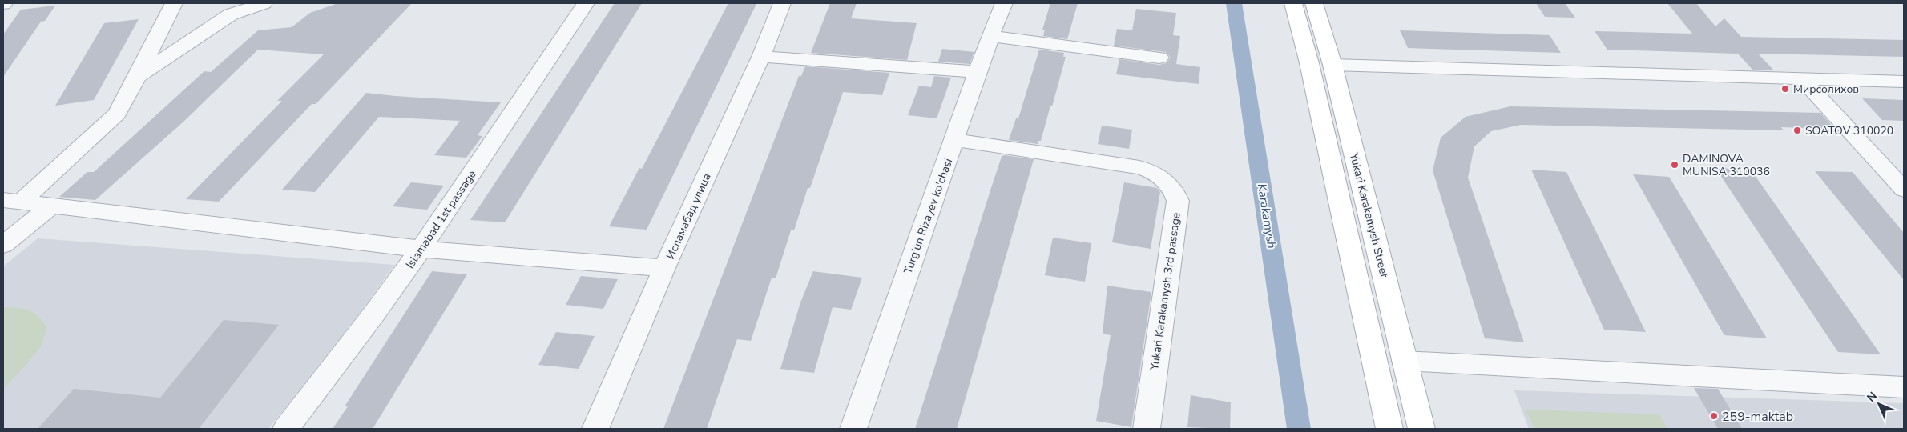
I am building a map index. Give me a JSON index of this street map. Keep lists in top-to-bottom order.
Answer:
{
  "streets": {
    "main road": ["Yukari Karakamysh Street"],
    "street": [
      "Исламабад улица",
      "Turg'un Rizayev ko'chasi",
      "Islamabad 1st passage",
      "Yukari Karakamysh 3rd passage"
    ]
  },
  "crossings": [
    ["Turg'un Rizayev ko'chasi", "Yukari Karakamysh 3rd passage"]
  ],
  "water": ["Karakamysh"],
  "places": [
    "Мирсолихов",
    "SOATOV 310020",
    "DAMINOVA MUNISA 310036",
    "259-maktab"
  ],
  "north": "top left"
}
